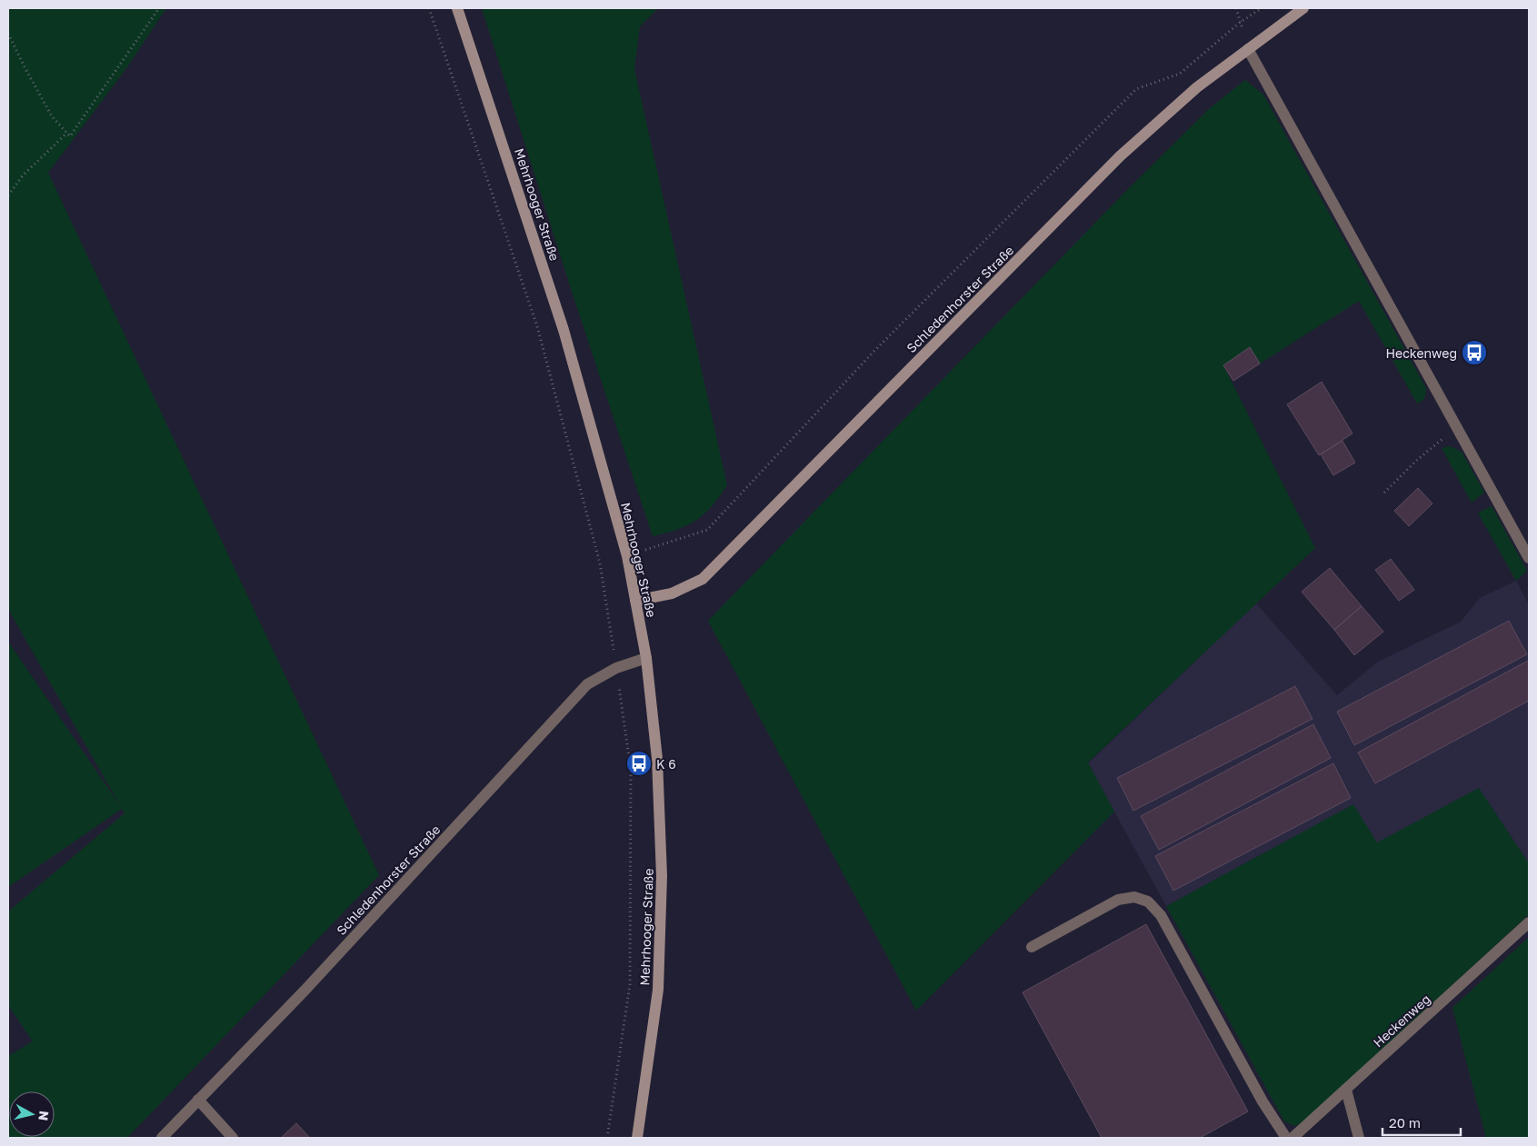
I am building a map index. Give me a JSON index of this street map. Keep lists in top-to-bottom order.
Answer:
{
  "streets": {
    "main road": ["Mehrhooger Straße", "Schledenhorster Straße"],
    "street": ["Heckenweg"]
  },
  "crossings": [
    ["Mehrhooger Straße", "Schledenhorster Straße"]
  ],
  "places": {
    "bus stop": ["Heckenweg", "K 6"]
  },
  "scale_bar": "20 m",
  "north": "right"
}
